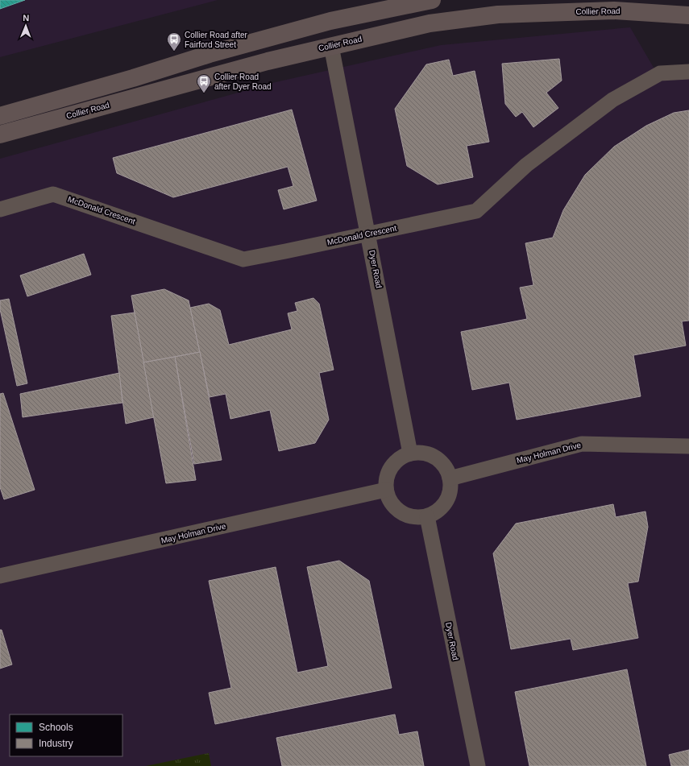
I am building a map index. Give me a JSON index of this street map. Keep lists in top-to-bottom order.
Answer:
{
  "streets": {
    "main road": ["Collier Road"],
    "street": ["McDonald Crescent", "Dyer Road", "May Holman Drive"]
  },
  "crossings": [
    ["Collier Road", "Dyer Road"],
    ["McDonald Crescent", "Dyer Road"],
    ["Dyer Road", "May Holman Drive"]
  ],
  "places": {
    "bus stop": ["Collier Road after Fairford Street", "Collier Road after Dyer Road"]
  },
  "legend": ["Schools", "Industry"],
  "north": "top"
}
